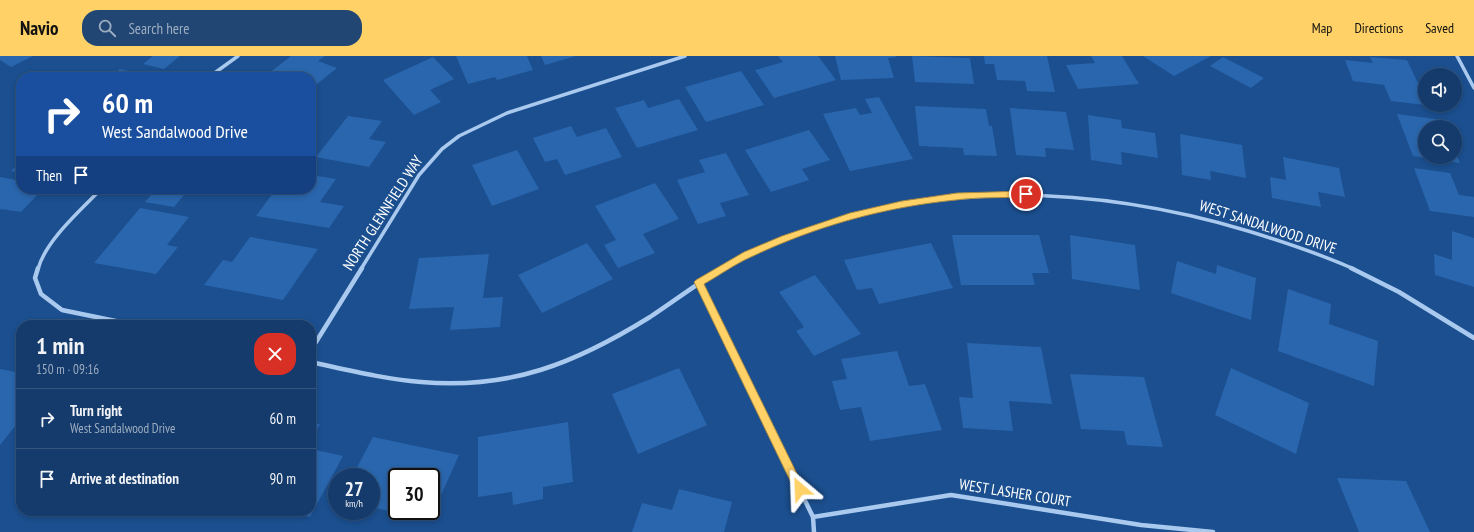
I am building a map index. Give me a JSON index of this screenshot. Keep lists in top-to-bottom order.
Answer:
{
  "streets": {
    "street": ["NORTH GLENNFIELD WAY", "WEST SANDALWOOD DRIVE", "WEST LASHER COURT"]
  },
  "page": {
    "header": "Navio",
    "search": "Search here",
    "nav": ["Map", "Directions", "Saved"],
    "turn": ["60 m", "West Sandalwood Drive"],
    "then": "Then",
    "heading": ["1 min", "150 m · 09:16"],
    "list": [
      {
        "name": "Turn right",
        "note": "West Sandalwood Drive",
        "value": "60 m"
      },
      {
        "name": "Arrive at destination",
        "value": "90 m"
      }
    ],
    "speed": "27 km/h",
    "limit": "30"
  }
}
